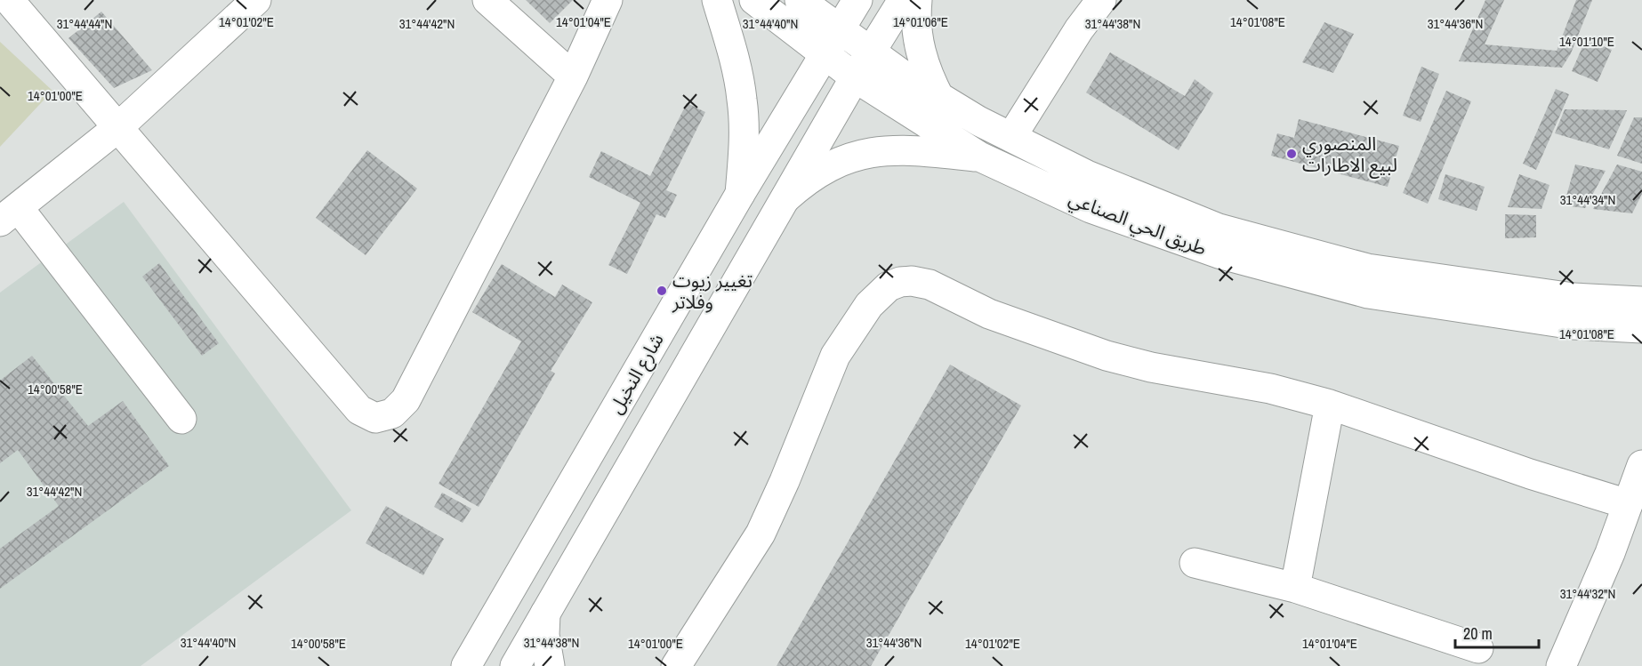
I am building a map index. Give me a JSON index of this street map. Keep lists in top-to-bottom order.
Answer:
{
  "streets": {
    "main road": ["طريق الحي الصناعي", "شارع النخيل"]
  },
  "crossings": [
    ["طريق الحي الصناعي", "شارع النخيل"]
  ],
  "places": ["المنصوري لبيع الاطارات", "تغيير زيوت وفلاتر"],
  "scale_bar": "20 m",
  "coordinates": [
    "14°01'02\"E",
    "14°01'04\"E",
    "14°01'06\"E",
    "14°01'08\"E",
    "31°44'44\"N",
    "31°44'42\"N",
    "31°44'40\"N",
    "31°44'38\"N",
    "31°44'36\"N",
    "14°01'10\"E",
    "14°01'00\"E",
    "31°44'34\"N",
    "14°00'58\"E",
    "31°44'32\"N"
  ]
}
